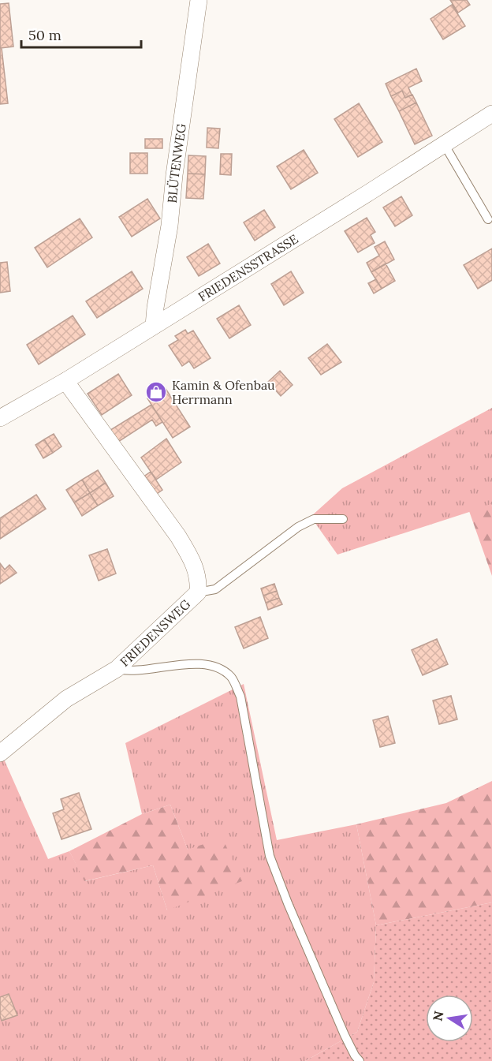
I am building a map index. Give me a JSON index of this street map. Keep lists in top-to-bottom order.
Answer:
{
  "streets": {
    "street": ["BLÜTENWEG", "FRIEDENSSTRASSE", "FRIEDENSWEG"]
  },
  "crossings": [
    ["BLÜTENWEG", "FRIEDENSSTRASSE"],
    ["FRIEDENSSTRASSE", "FRIEDENSWEG"]
  ],
  "places": {
    "shop": ["Kamin & Ofenbau Herrmann"]
  },
  "scale_bar": "50 m",
  "north": "left"
}
